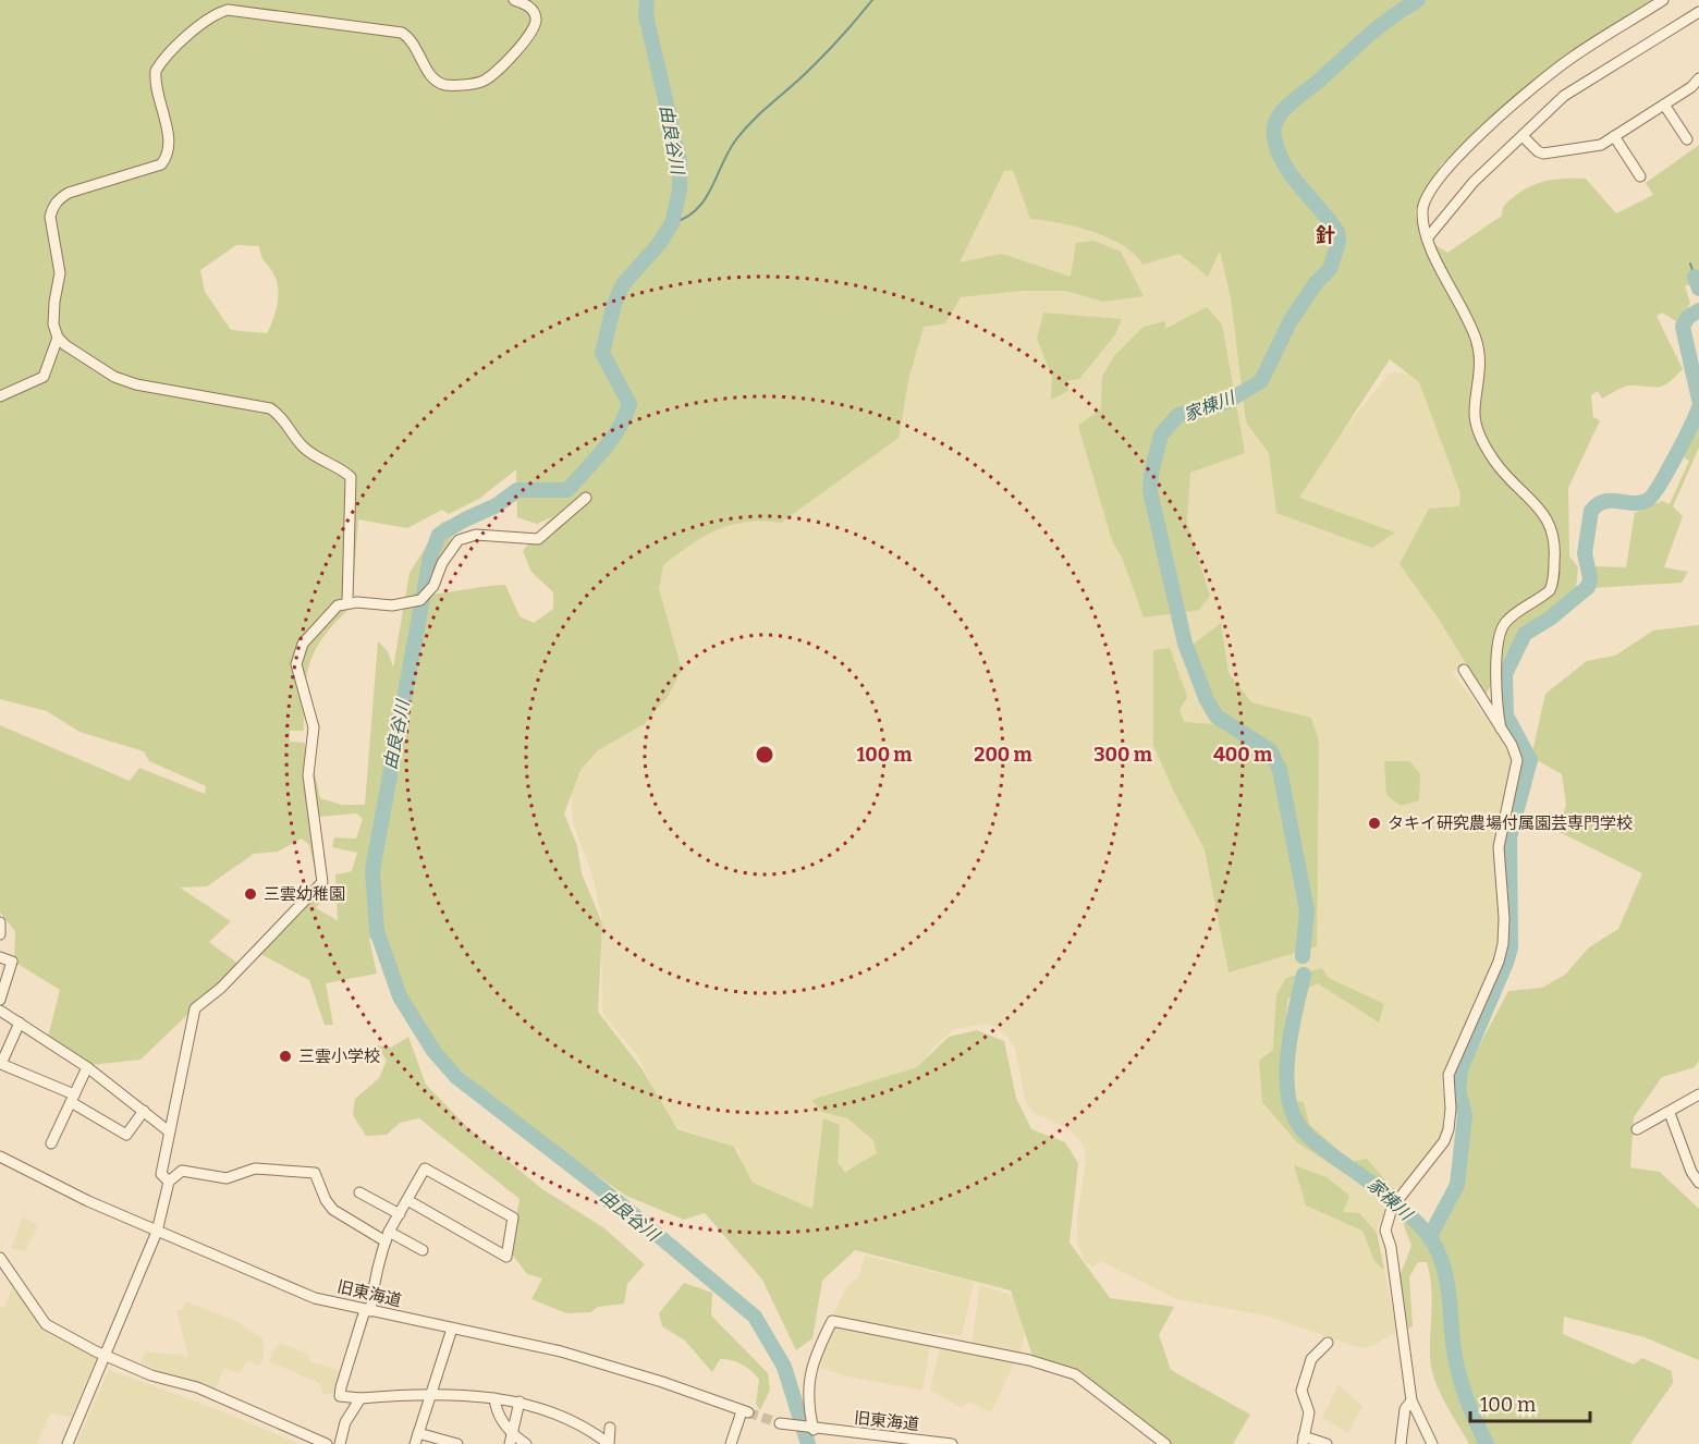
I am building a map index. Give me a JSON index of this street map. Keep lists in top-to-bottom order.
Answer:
{
  "streets": {
    "street": ["旧東海道"]
  },
  "districts": ["針"],
  "water": ["由良谷川", "家棟川"],
  "places": ["タキイ研究農場付属園芸専門学校", "三雲幼稚園", "三雲小学校"],
  "scale_bar": "100 m",
  "rings": [
    "100 m",
    "200 m",
    "300 m",
    "400 m"
  ]
}
